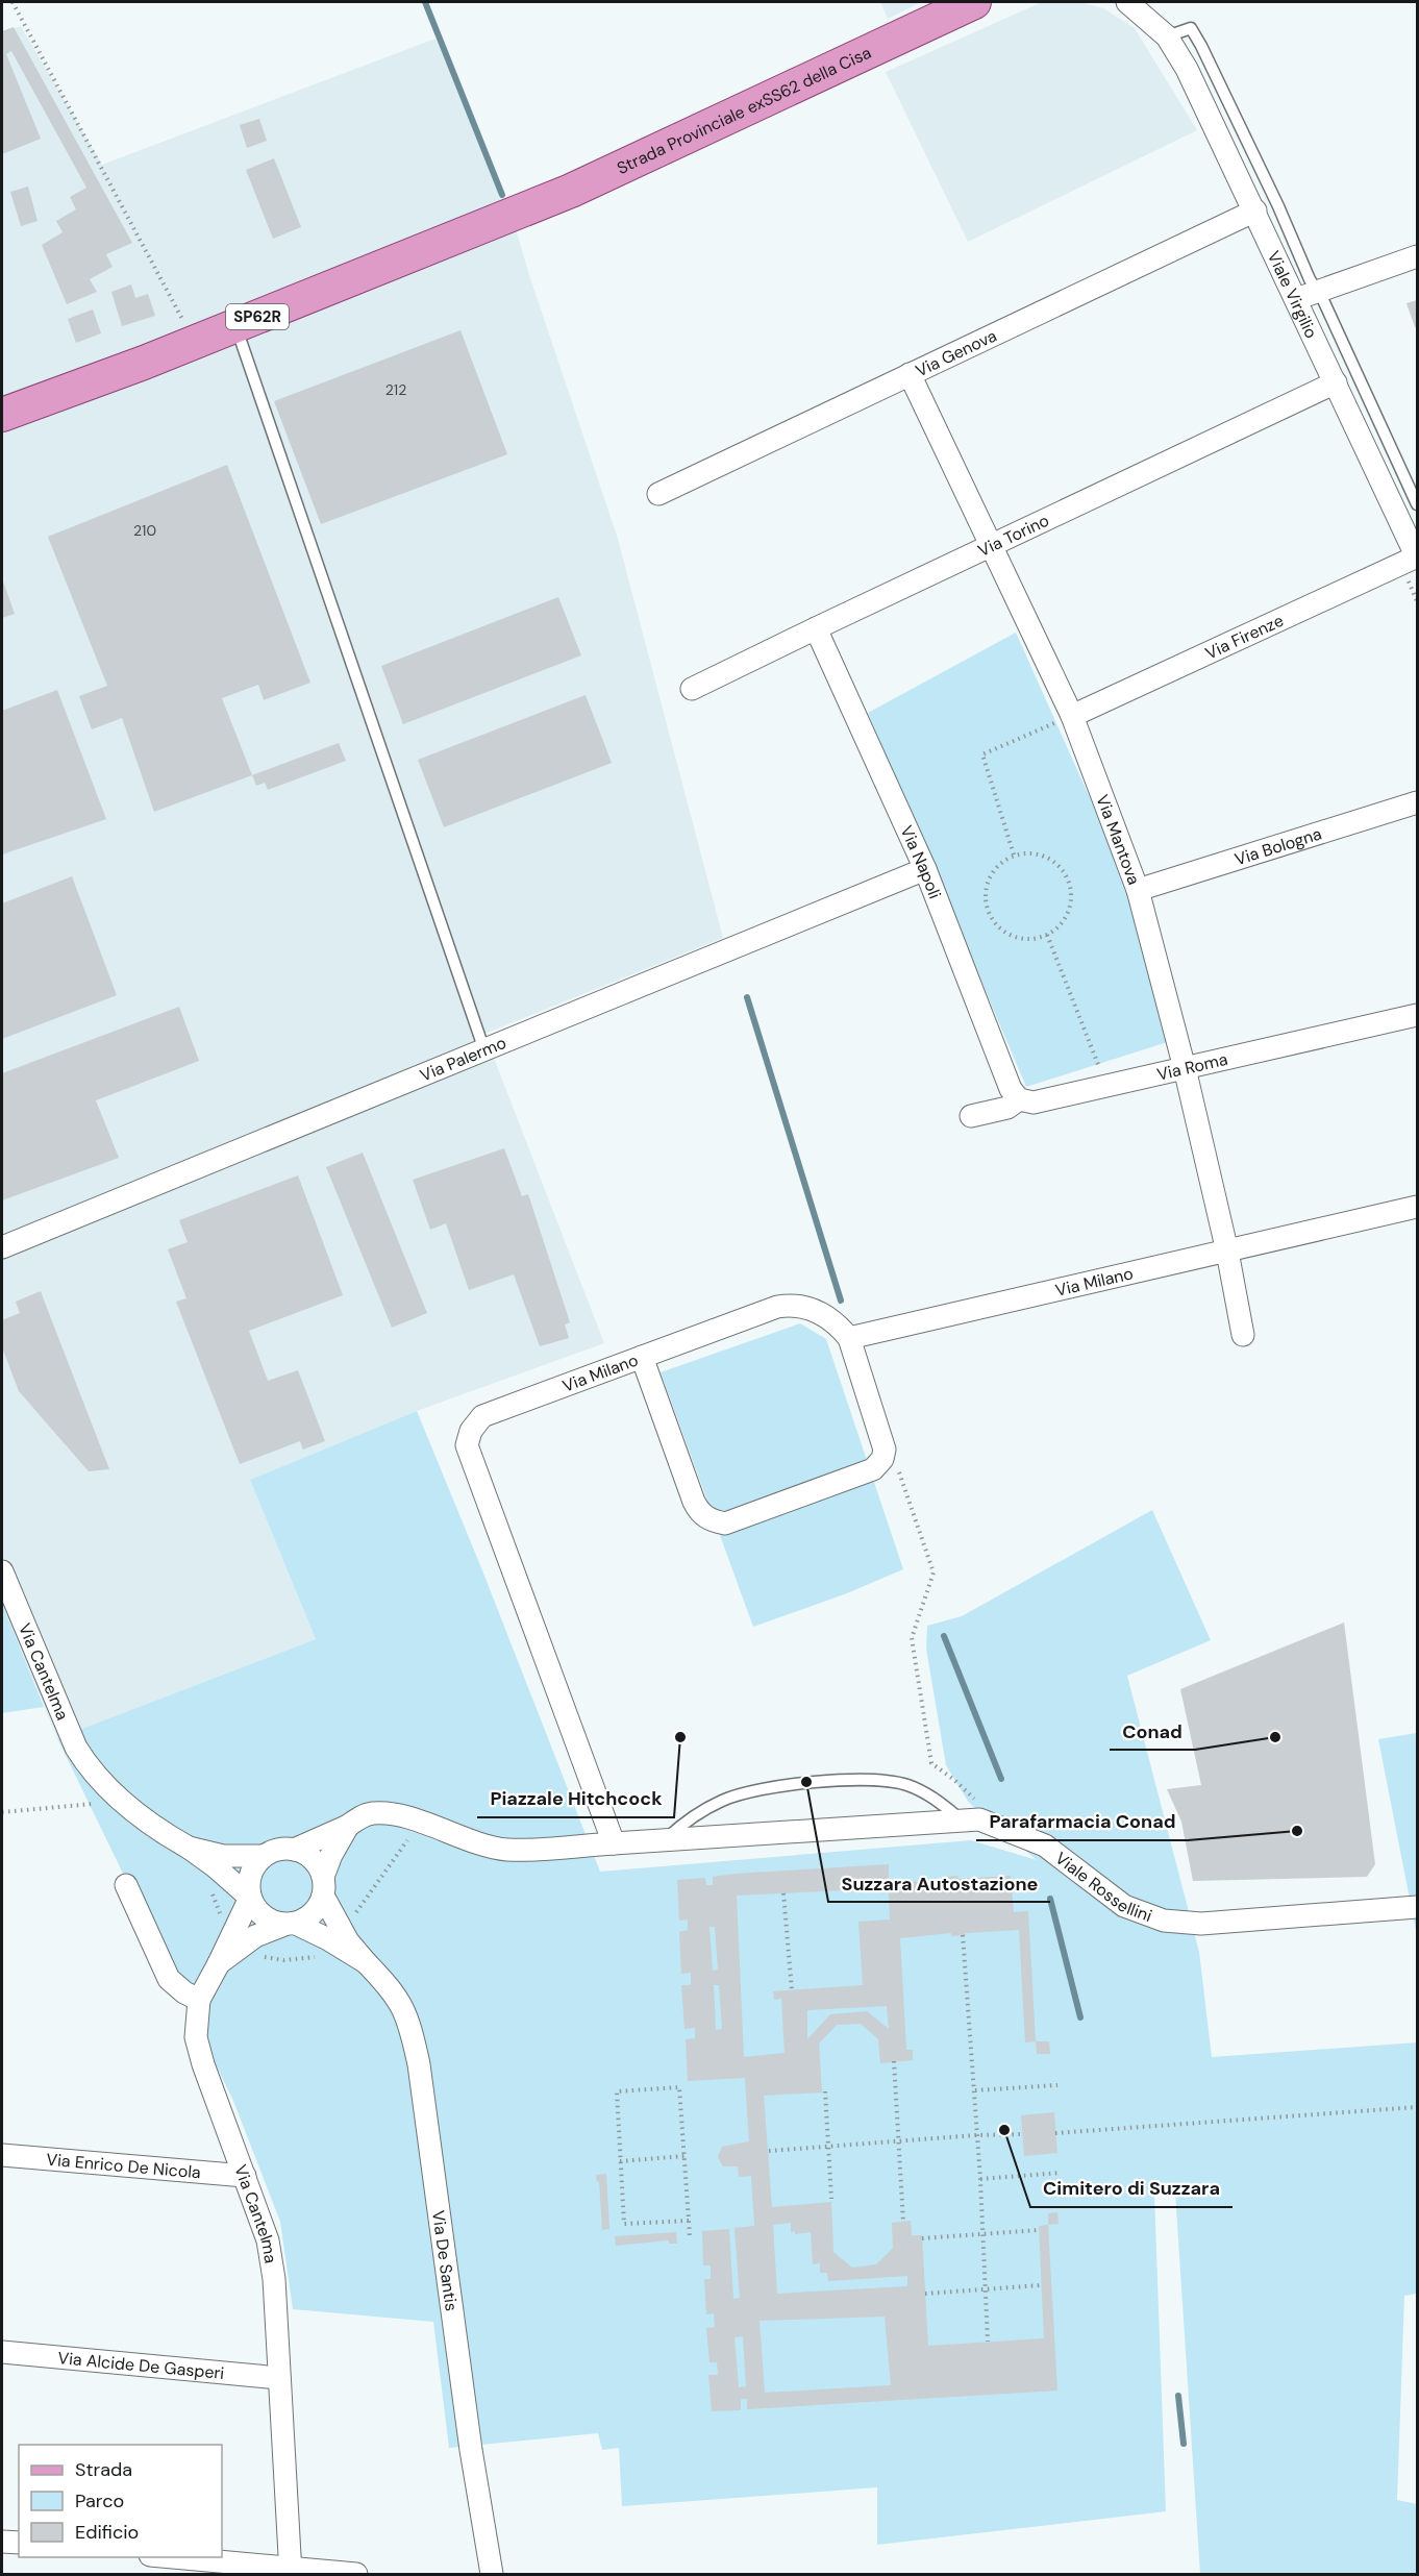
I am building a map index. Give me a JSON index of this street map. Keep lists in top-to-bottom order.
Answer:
{
  "streets": {
    "main road": ["Strada Provinciale exSS62 della Cisa", "SP62R"],
    "street": [
      "Viale Virgilio",
      "Via Genova",
      "Via Torino",
      "Via Firenze",
      "Via Mantova",
      "Via Bologna",
      "Via Napoli",
      "Via Palermo",
      "Via Roma",
      "Via Milano",
      "Via Cantelma",
      "Viale Rossellini",
      "Via Enrico De Nicola",
      "Via De Santis",
      "Via Alcide De Gasperi"
    ]
  },
  "crossings": [
    ["Strada Provinciale exSS62 della Cisa", "SP62R"],
    ["Viale Virgilio", "Via Genova"],
    ["Viale Virgilio", "Via Torino"],
    ["Viale Virgilio", "Via Firenze"],
    ["Via Genova", "Via Mantova"],
    ["Via Torino", "Via Mantova"],
    ["Via Torino", "Via Napoli"],
    ["Via Firenze", "Via Mantova"],
    ["Via Mantova", "Via Bologna"],
    ["Via Mantova", "Via Roma"],
    ["Via Mantova", "Via Milano"],
    ["Via Napoli", "Via Palermo"],
    ["Via Napoli", "Via Roma"],
    ["Via Milano", "Viale Rossellini"],
    ["Via Cantelma", "Via Enrico De Nicola"],
    ["Via Cantelma", "Via Alcide De Gasperi"]
  ],
  "places": [
    "Piazzale Hitchcock",
    "Conad",
    "Suzzara Autostazione",
    "Parafarmacia Conad",
    "Cimitero di Suzzara"
  ],
  "house_numbers": ["212", "210"],
  "legend": ["Strada", "Parco", "Edificio"]
}
